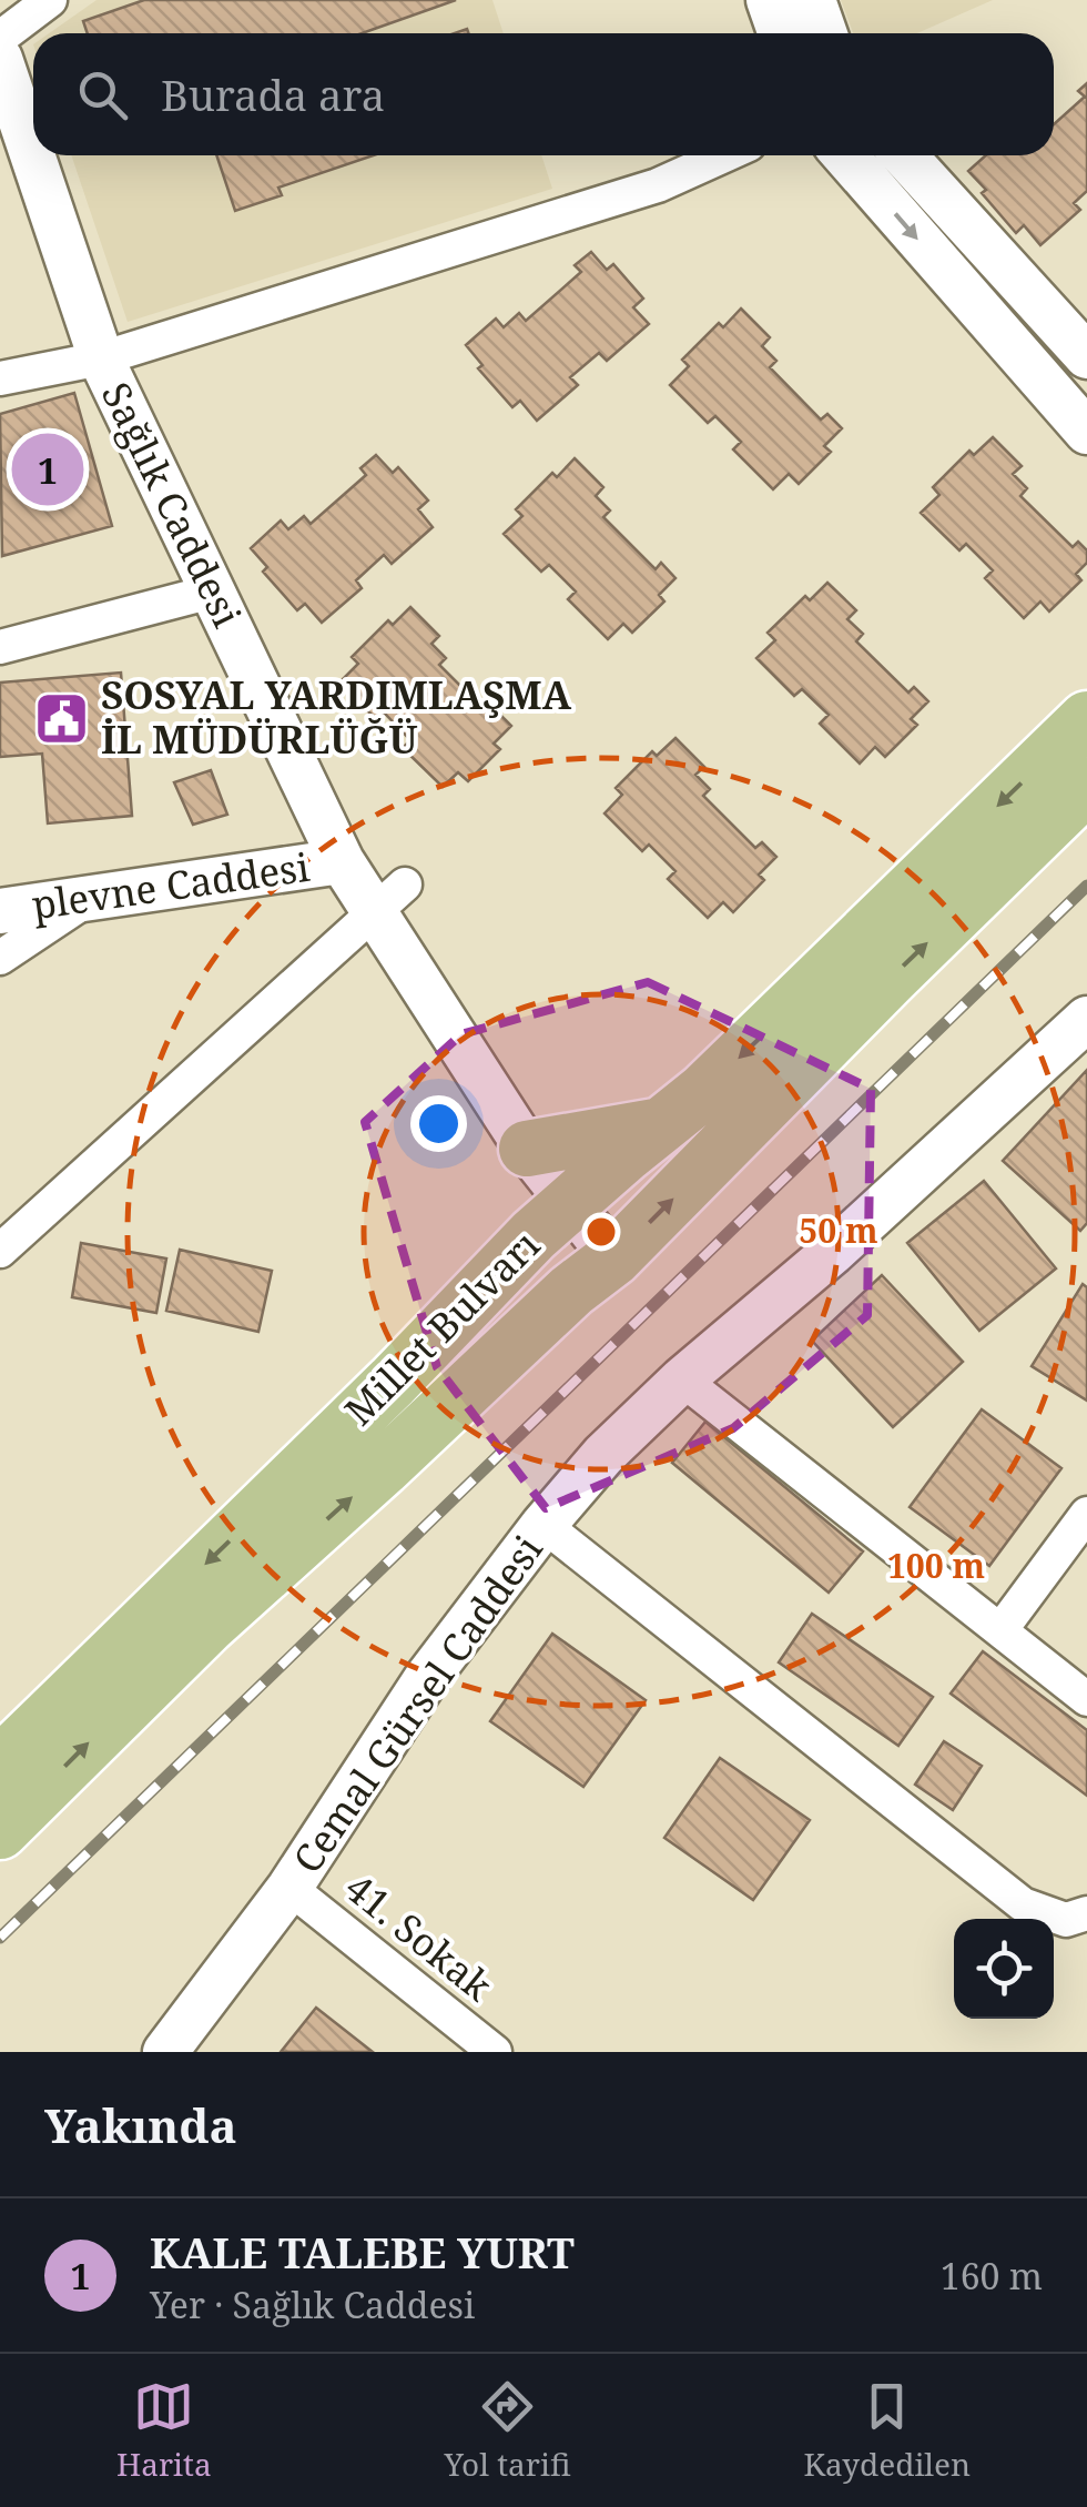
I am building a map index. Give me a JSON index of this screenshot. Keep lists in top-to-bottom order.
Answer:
{
  "streets": {
    "main road": ["Millet Bulvarı"],
    "street": [
      "Sağlık Caddesi",
      "plevne Caddesi",
      "Cemal Gürsel Caddesi",
      "41. Sokak"
    ]
  },
  "crossings": [
    ["Sağlık Caddesi", "plevne Caddesi"],
    ["Sağlık Caddesi", "Millet Bulvarı"],
    ["Cemal Gürsel Caddesi", "41. Sokak"]
  ],
  "places": {
    "public building": ["SOSYAL YARDIMLAŞMA İL MÜDÜRLÜĞÜ"]
  },
  "page": {
    "search": "Burada ara",
    "pins": "1",
    "heading": "Yakında",
    "list": [
      {
        "mark": "1",
        "name": "KALE TALEBE YURT",
        "note": "Yer · Sağlık Caddesi",
        "value": "160 m"
      }
    ],
    "nav": ["Harita", "Yol tarifi", "Kaydedilen"]
  },
  "rings": ["50 m", "100 m"]
}
